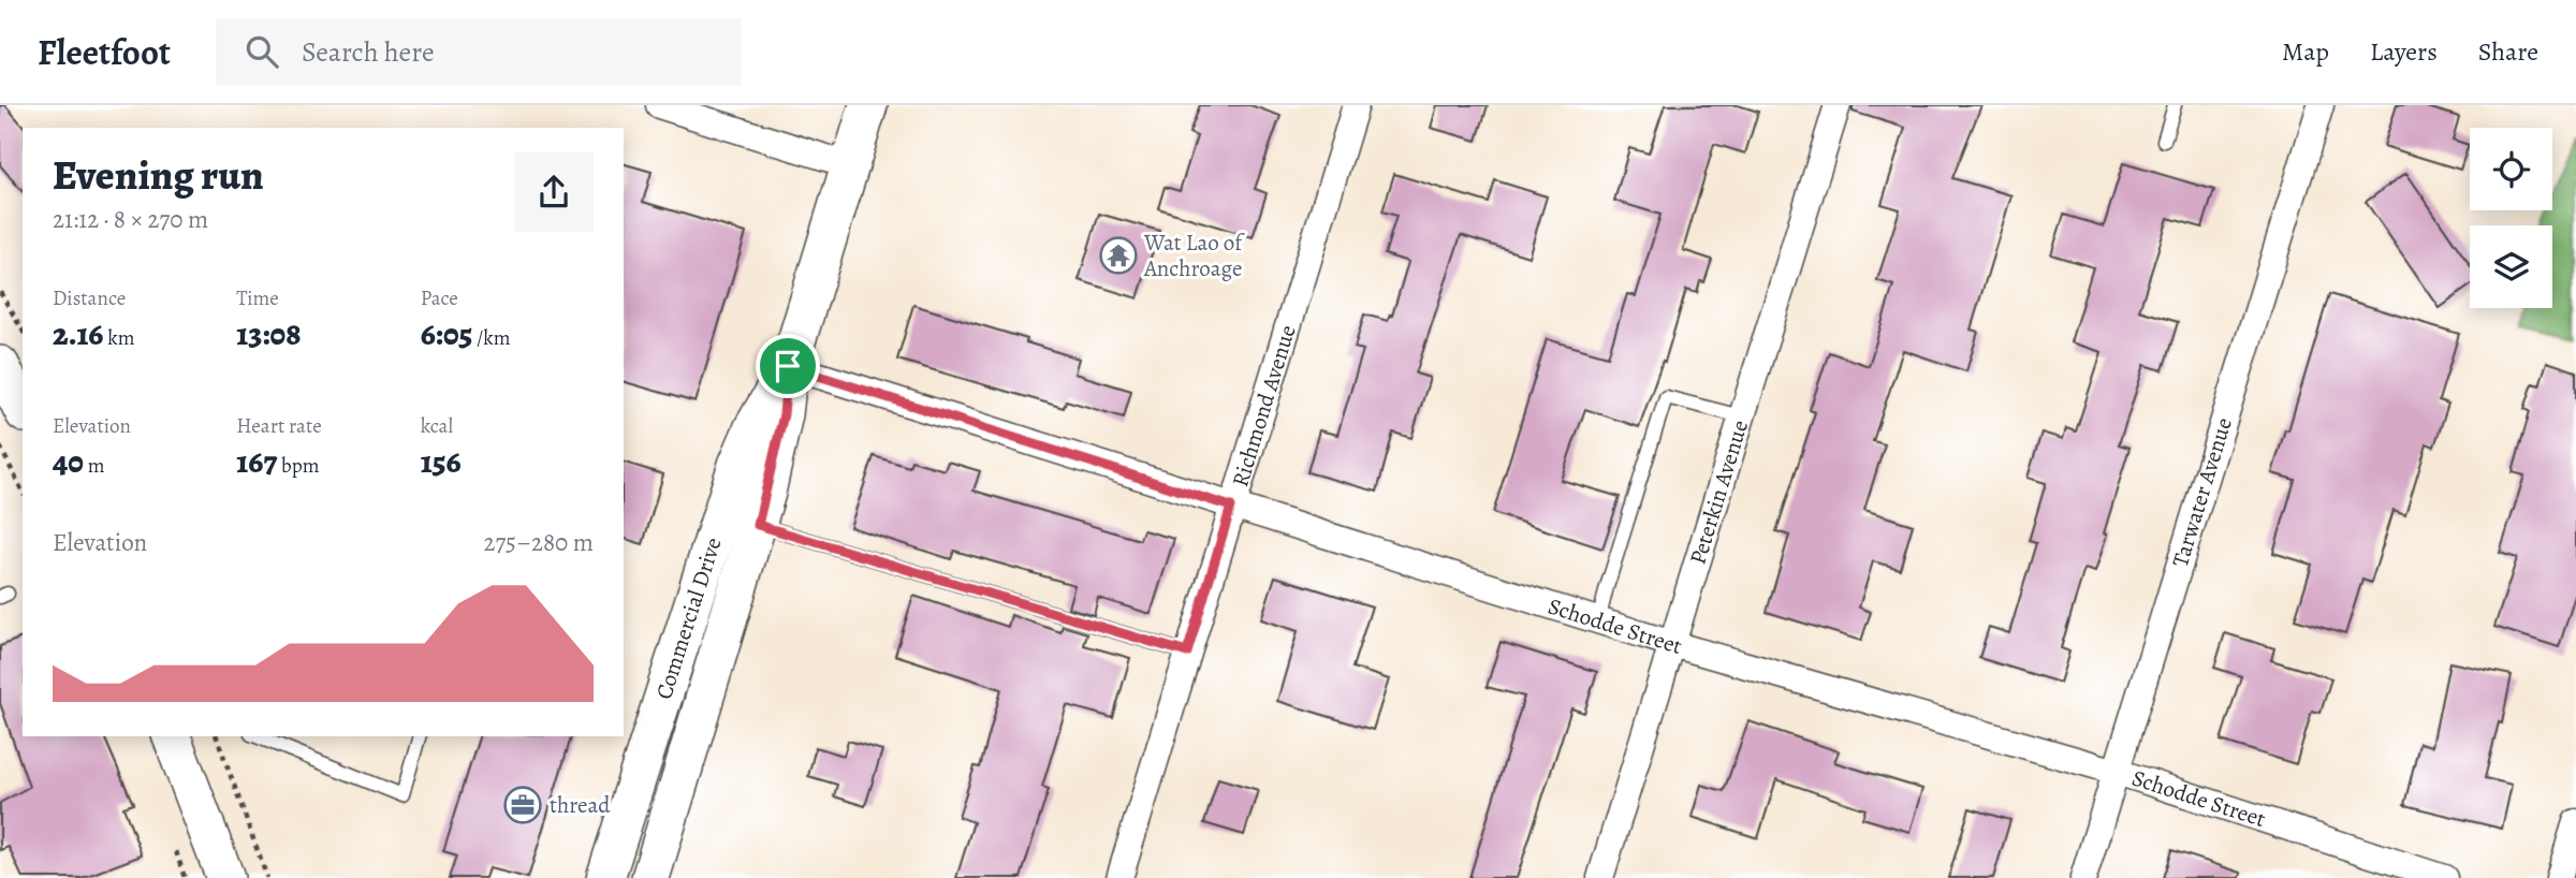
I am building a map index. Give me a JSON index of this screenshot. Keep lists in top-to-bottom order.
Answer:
{
  "streets": {
    "main road": ["Commercial Drive"],
    "street": [
      "Richmond Avenue",
      "Peterkin Avenue",
      "Tarwater Avenue",
      "Schodde Street"
    ]
  },
  "crossings": [
    ["Richmond Avenue", "Schodde Street"],
    ["Peterkin Avenue", "Schodde Street"],
    ["Tarwater Avenue", "Schodde Street"],
    ["Commercial Drive", "Schodde Street"]
  ],
  "places": {
    "temple": ["Wat Lao of Anchroage"],
    "office": ["thread"]
  },
  "page": {
    "header": "Fleetfoot",
    "search": "Search here",
    "nav": ["Map", "Layers", "Share"],
    "heading": ["Evening run", "21:12 · 8 × 270 m"],
    "stats": [
      ["Distance", "2.16 km"],
      ["Time", "13:08"],
      ["Pace", "6:05 /km"],
      ["Elevation", "40 m"],
      ["Heart rate", "167 bpm"],
      ["kcal", "156"]
    ],
    "chart": ["Elevation", "275–280 m"]
  }
}
